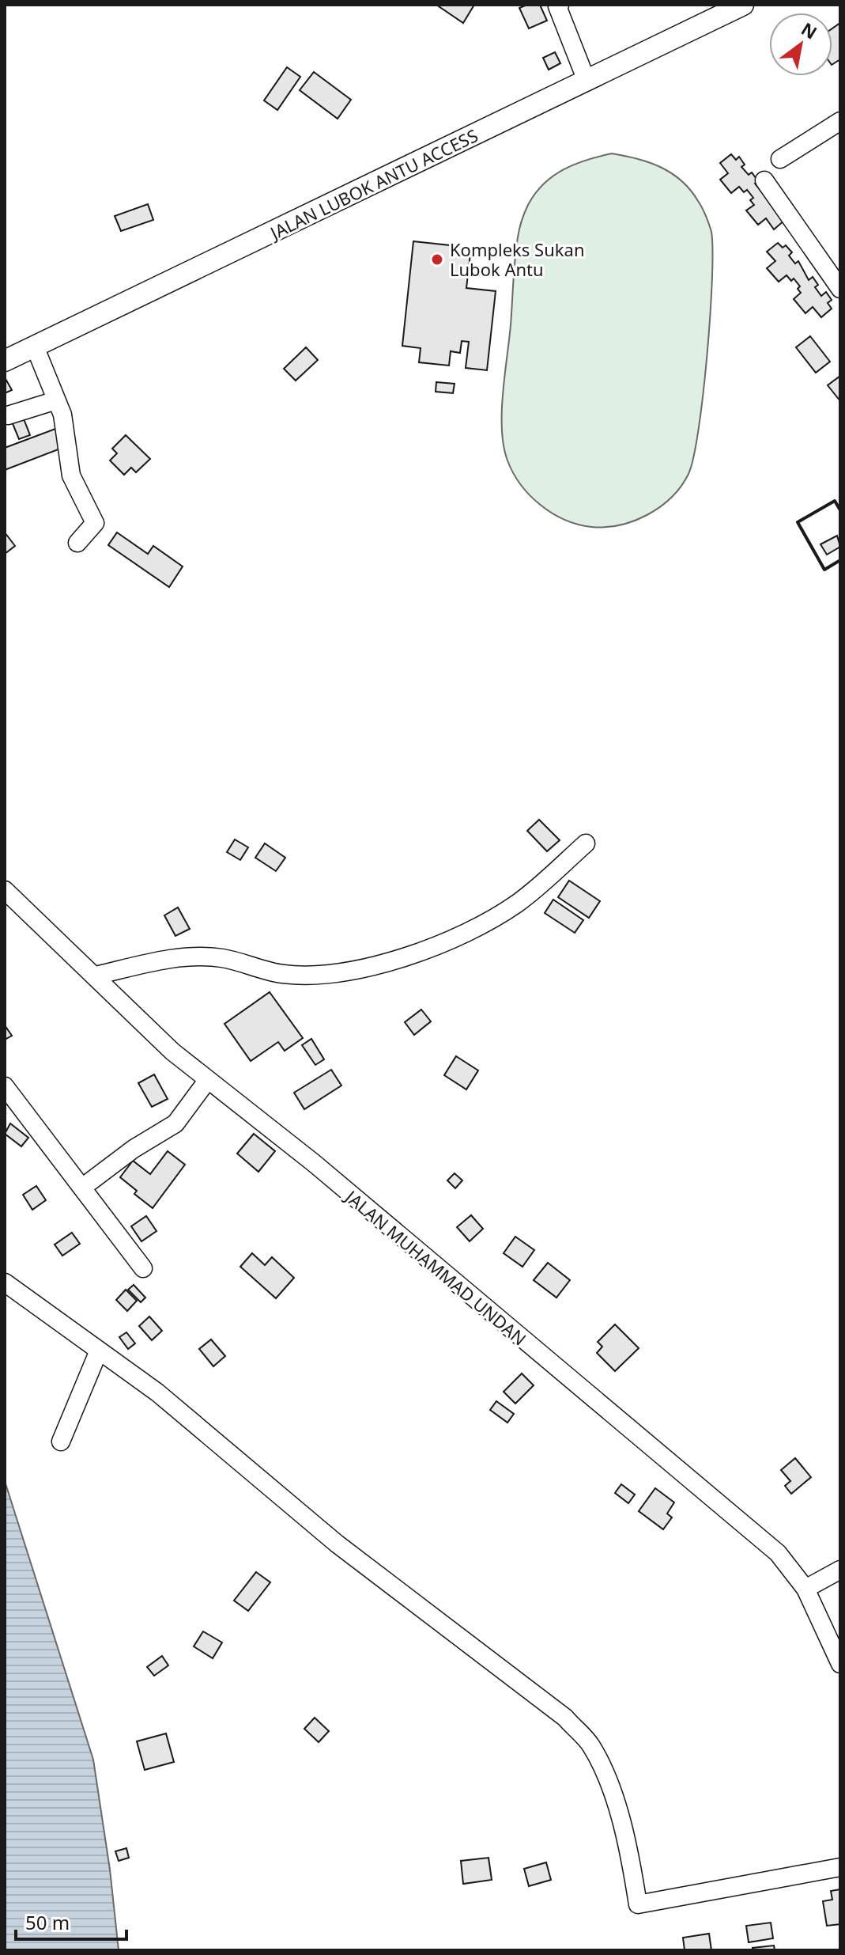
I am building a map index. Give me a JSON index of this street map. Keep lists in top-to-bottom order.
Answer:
{
  "streets": {
    "main road": ["JALAN LUBOK ANTU ACCESS"],
    "street": ["JALAN MUHAMMAD UNDAN"]
  },
  "places": ["Kompleks Sukan Lubok Antu"],
  "scale_bar": "50 m",
  "north": "top right"
}
